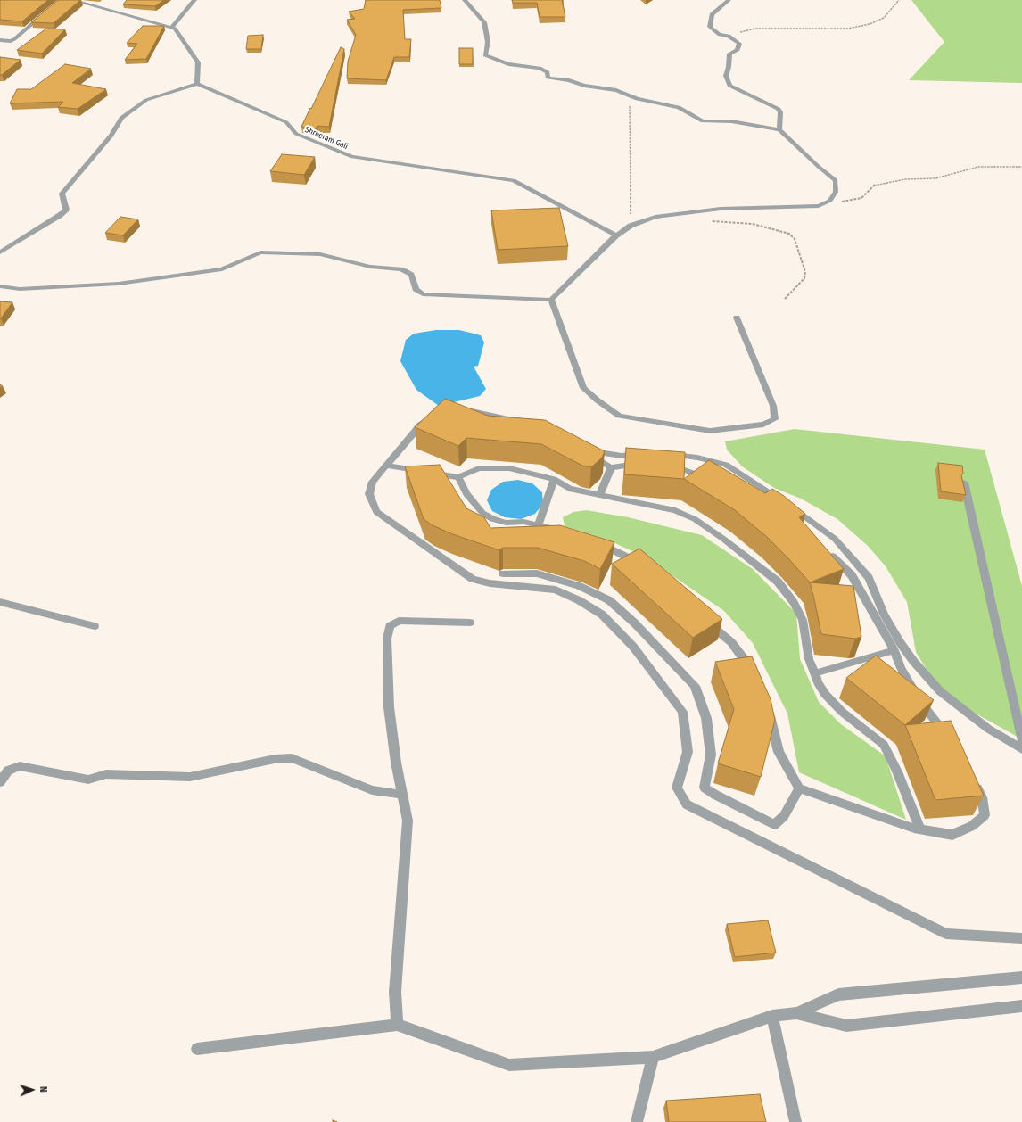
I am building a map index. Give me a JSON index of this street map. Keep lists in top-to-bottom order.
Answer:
{
  "streets": {
    "street": ["Shreeram Gali"]
  },
  "north": "right"
}
